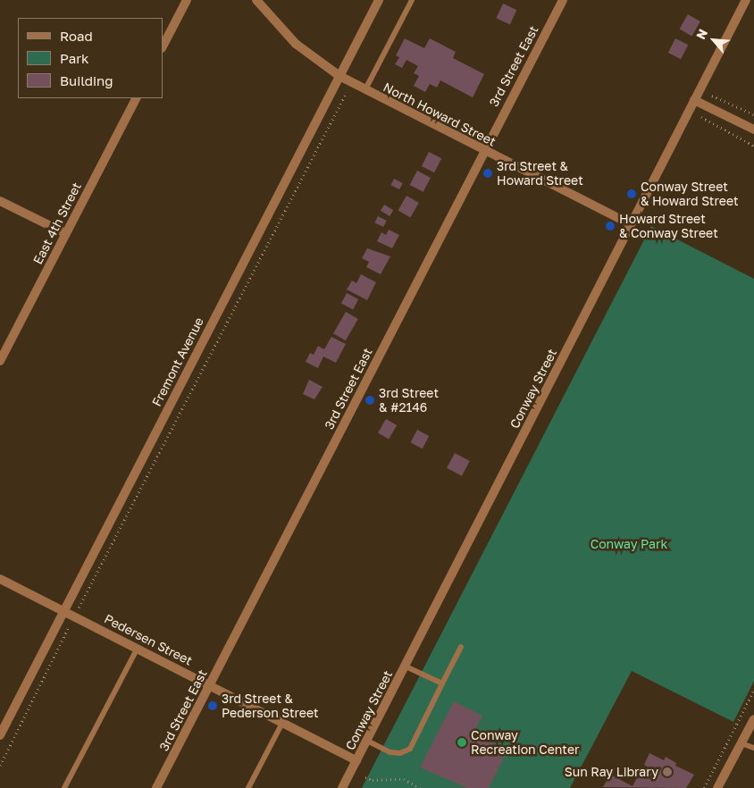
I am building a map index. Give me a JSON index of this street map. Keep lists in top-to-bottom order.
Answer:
{
  "streets": {
    "street": [
      "3rd Street East",
      "North Howard Street",
      "East 4th Street",
      "Fremont Avenue",
      "Conway Street",
      "Pedersen Street"
    ]
  },
  "crossings": [
    ["3rd Street East", "North Howard Street"],
    ["3rd Street East", "Pedersen Street"],
    ["North Howard Street", "Fremont Avenue"],
    ["North Howard Street", "Conway Street"],
    ["Fremont Avenue", "Pedersen Street"],
    ["Conway Street", "Pedersen Street"]
  ],
  "parks": ["Conway Park"],
  "places": [
    "3rd Street & Howard Street",
    "Conway Street & Howard Street",
    "Howard Street & Conway Street",
    "3rd Street & #2146",
    "3rd Street & Pederson Street",
    "Conway Recreation Center",
    "Sun Ray Library"
  ],
  "legend": ["Road", "Park", "Building"],
  "north": "top left"
}
